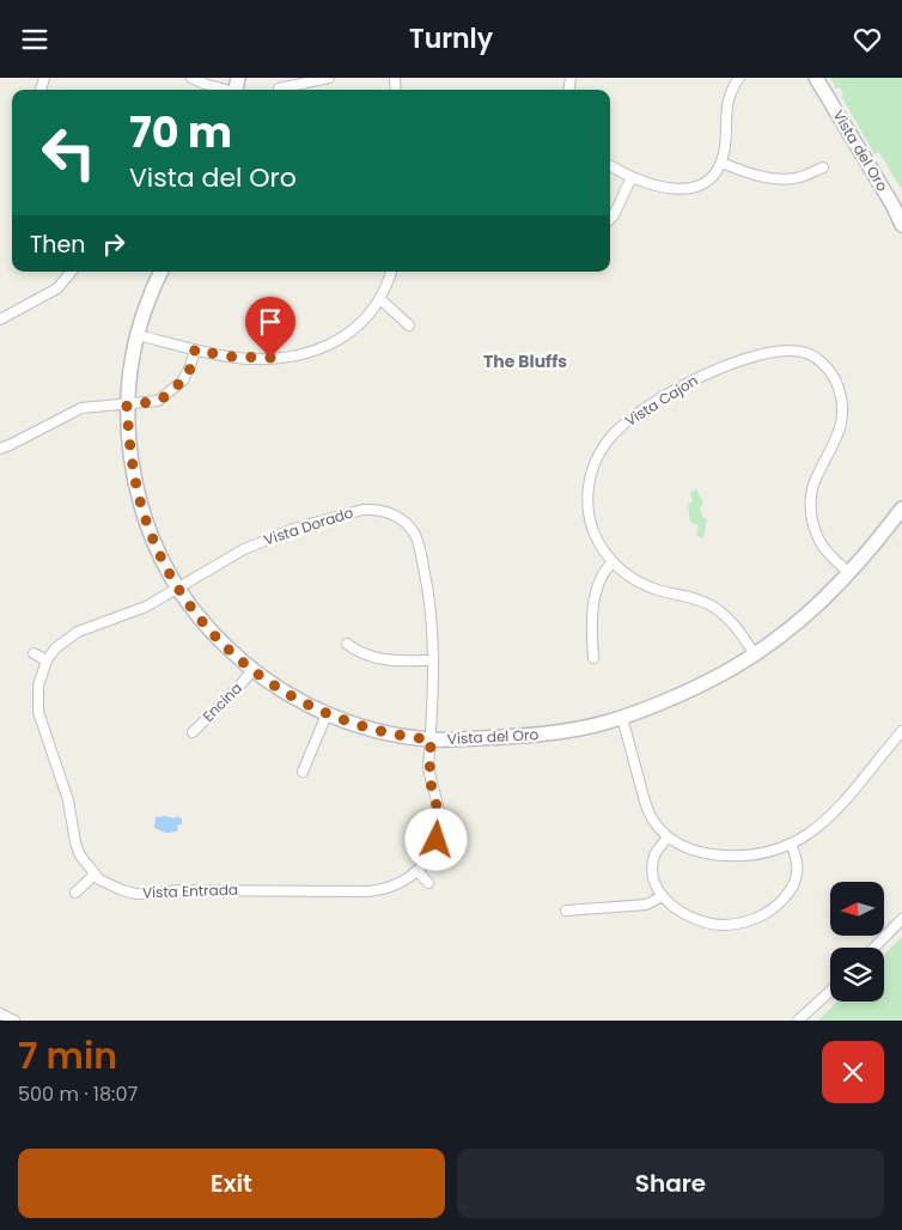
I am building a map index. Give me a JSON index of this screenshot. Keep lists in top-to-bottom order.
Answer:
{
  "streets": {
    "street": [
      "Vista del Oro",
      "Vista Cajon",
      "Vista Dorado",
      "Encina",
      "Vista Entrada"
    ]
  },
  "crossings": [
    ["Vista del Oro", "Vista Cajon"],
    ["Vista del Oro", "Vista Dorado"],
    ["Vista del Oro", "Encina"],
    ["Vista del Oro", "Vista Entrada"],
    ["Vista Dorado", "Vista Entrada"]
  ],
  "districts": ["The Bluffs"],
  "north": "left",
  "page": {
    "header": "Turnly",
    "turn": ["70 m", "Vista del Oro"],
    "then": "Then",
    "heading": ["7 min", "500 m · 18:07"],
    "buttons": ["Exit", "Share"]
  }
}
